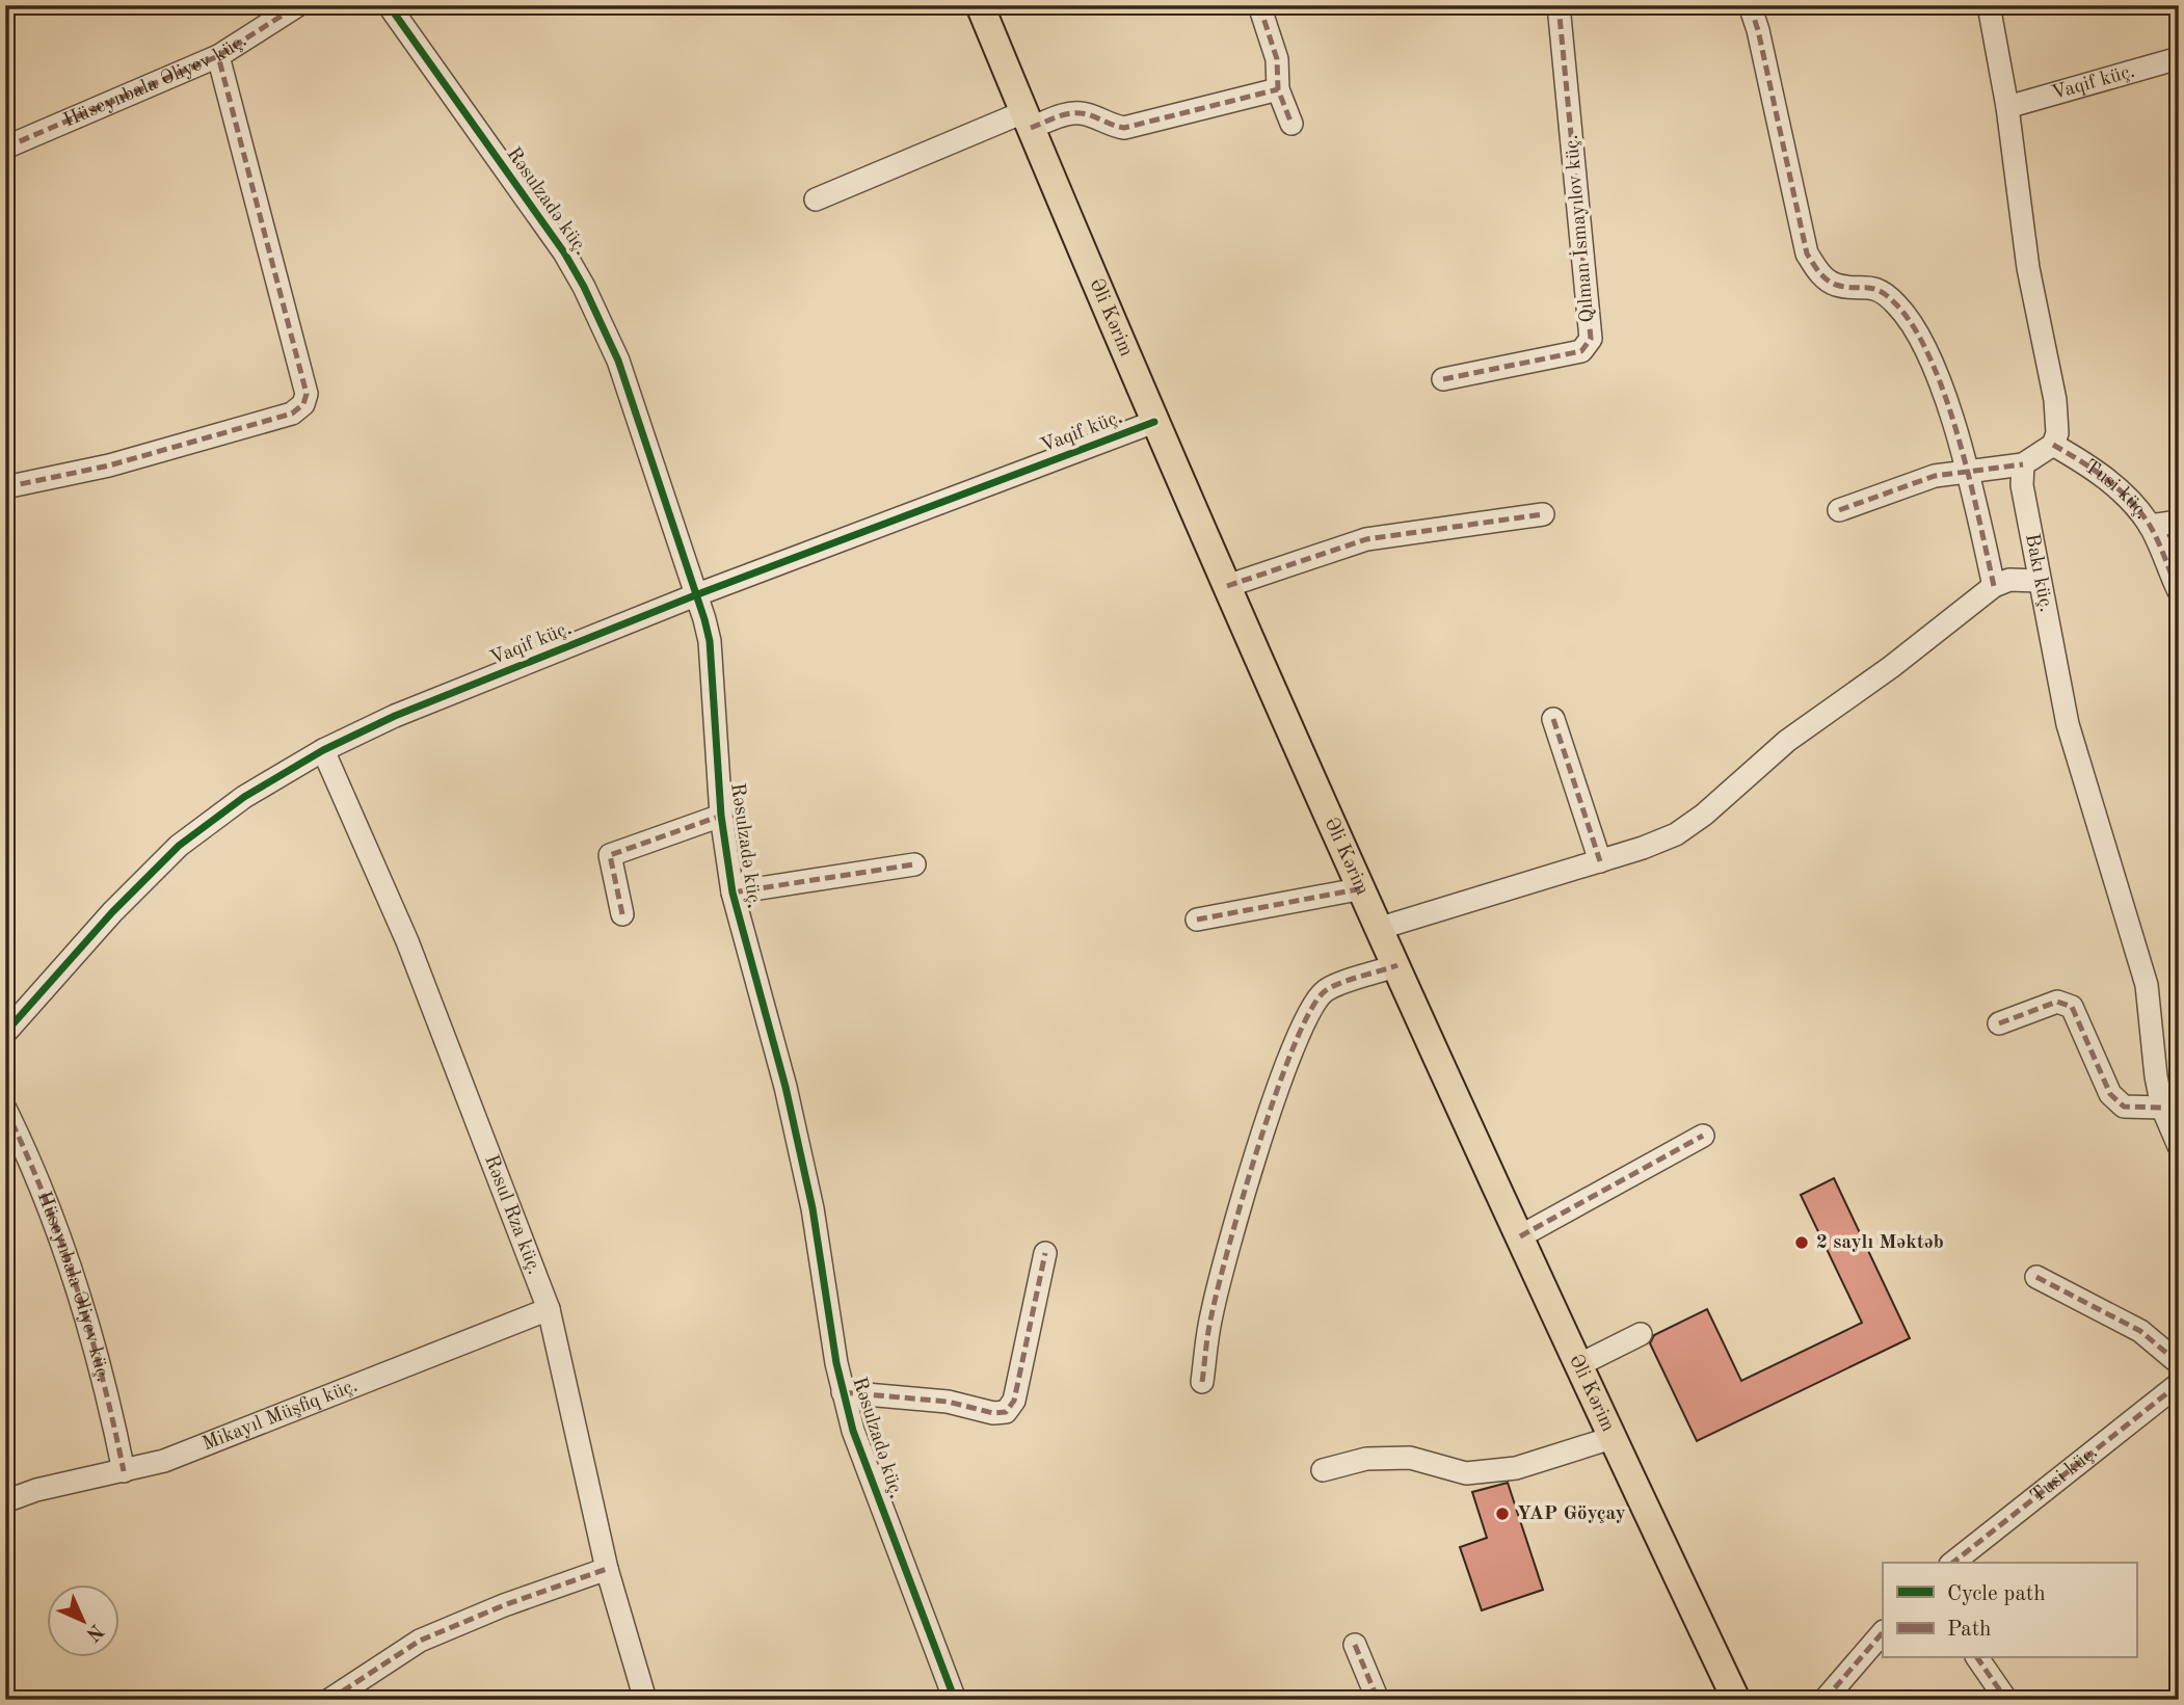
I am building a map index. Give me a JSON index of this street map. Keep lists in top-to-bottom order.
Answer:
{
  "streets": {
    "main road": ["Əli Kərim"],
    "street": [
      "Hüseynbala Əliyev küç.",
      "Vaqif küç.",
      "Rəsulzadə küç.",
      "Qılman İsmayılov küç.",
      "Tusi küç.",
      "Bakı küç.",
      "Rəsul Rza küç.",
      "Mikayıl Müşfiq küç."
    ]
  },
  "crossings": [
    ["Hüseynbala Əliyev küç.", "Mikayıl Müşfiq küç."],
    ["Vaqif küç.", "Rəsulzadə küç."],
    ["Vaqif küç.", "Əli Kərim"],
    ["Vaqif küç.", "Rəsul Rza küç."],
    ["Rəsul Rza küç.", "Mikayıl Müşfiq küç."]
  ],
  "places": ["2 saylı Məktəb", "YAP Göyçay"],
  "legend": ["Cycle path", "Path"],
  "north": "bottom right"
}
